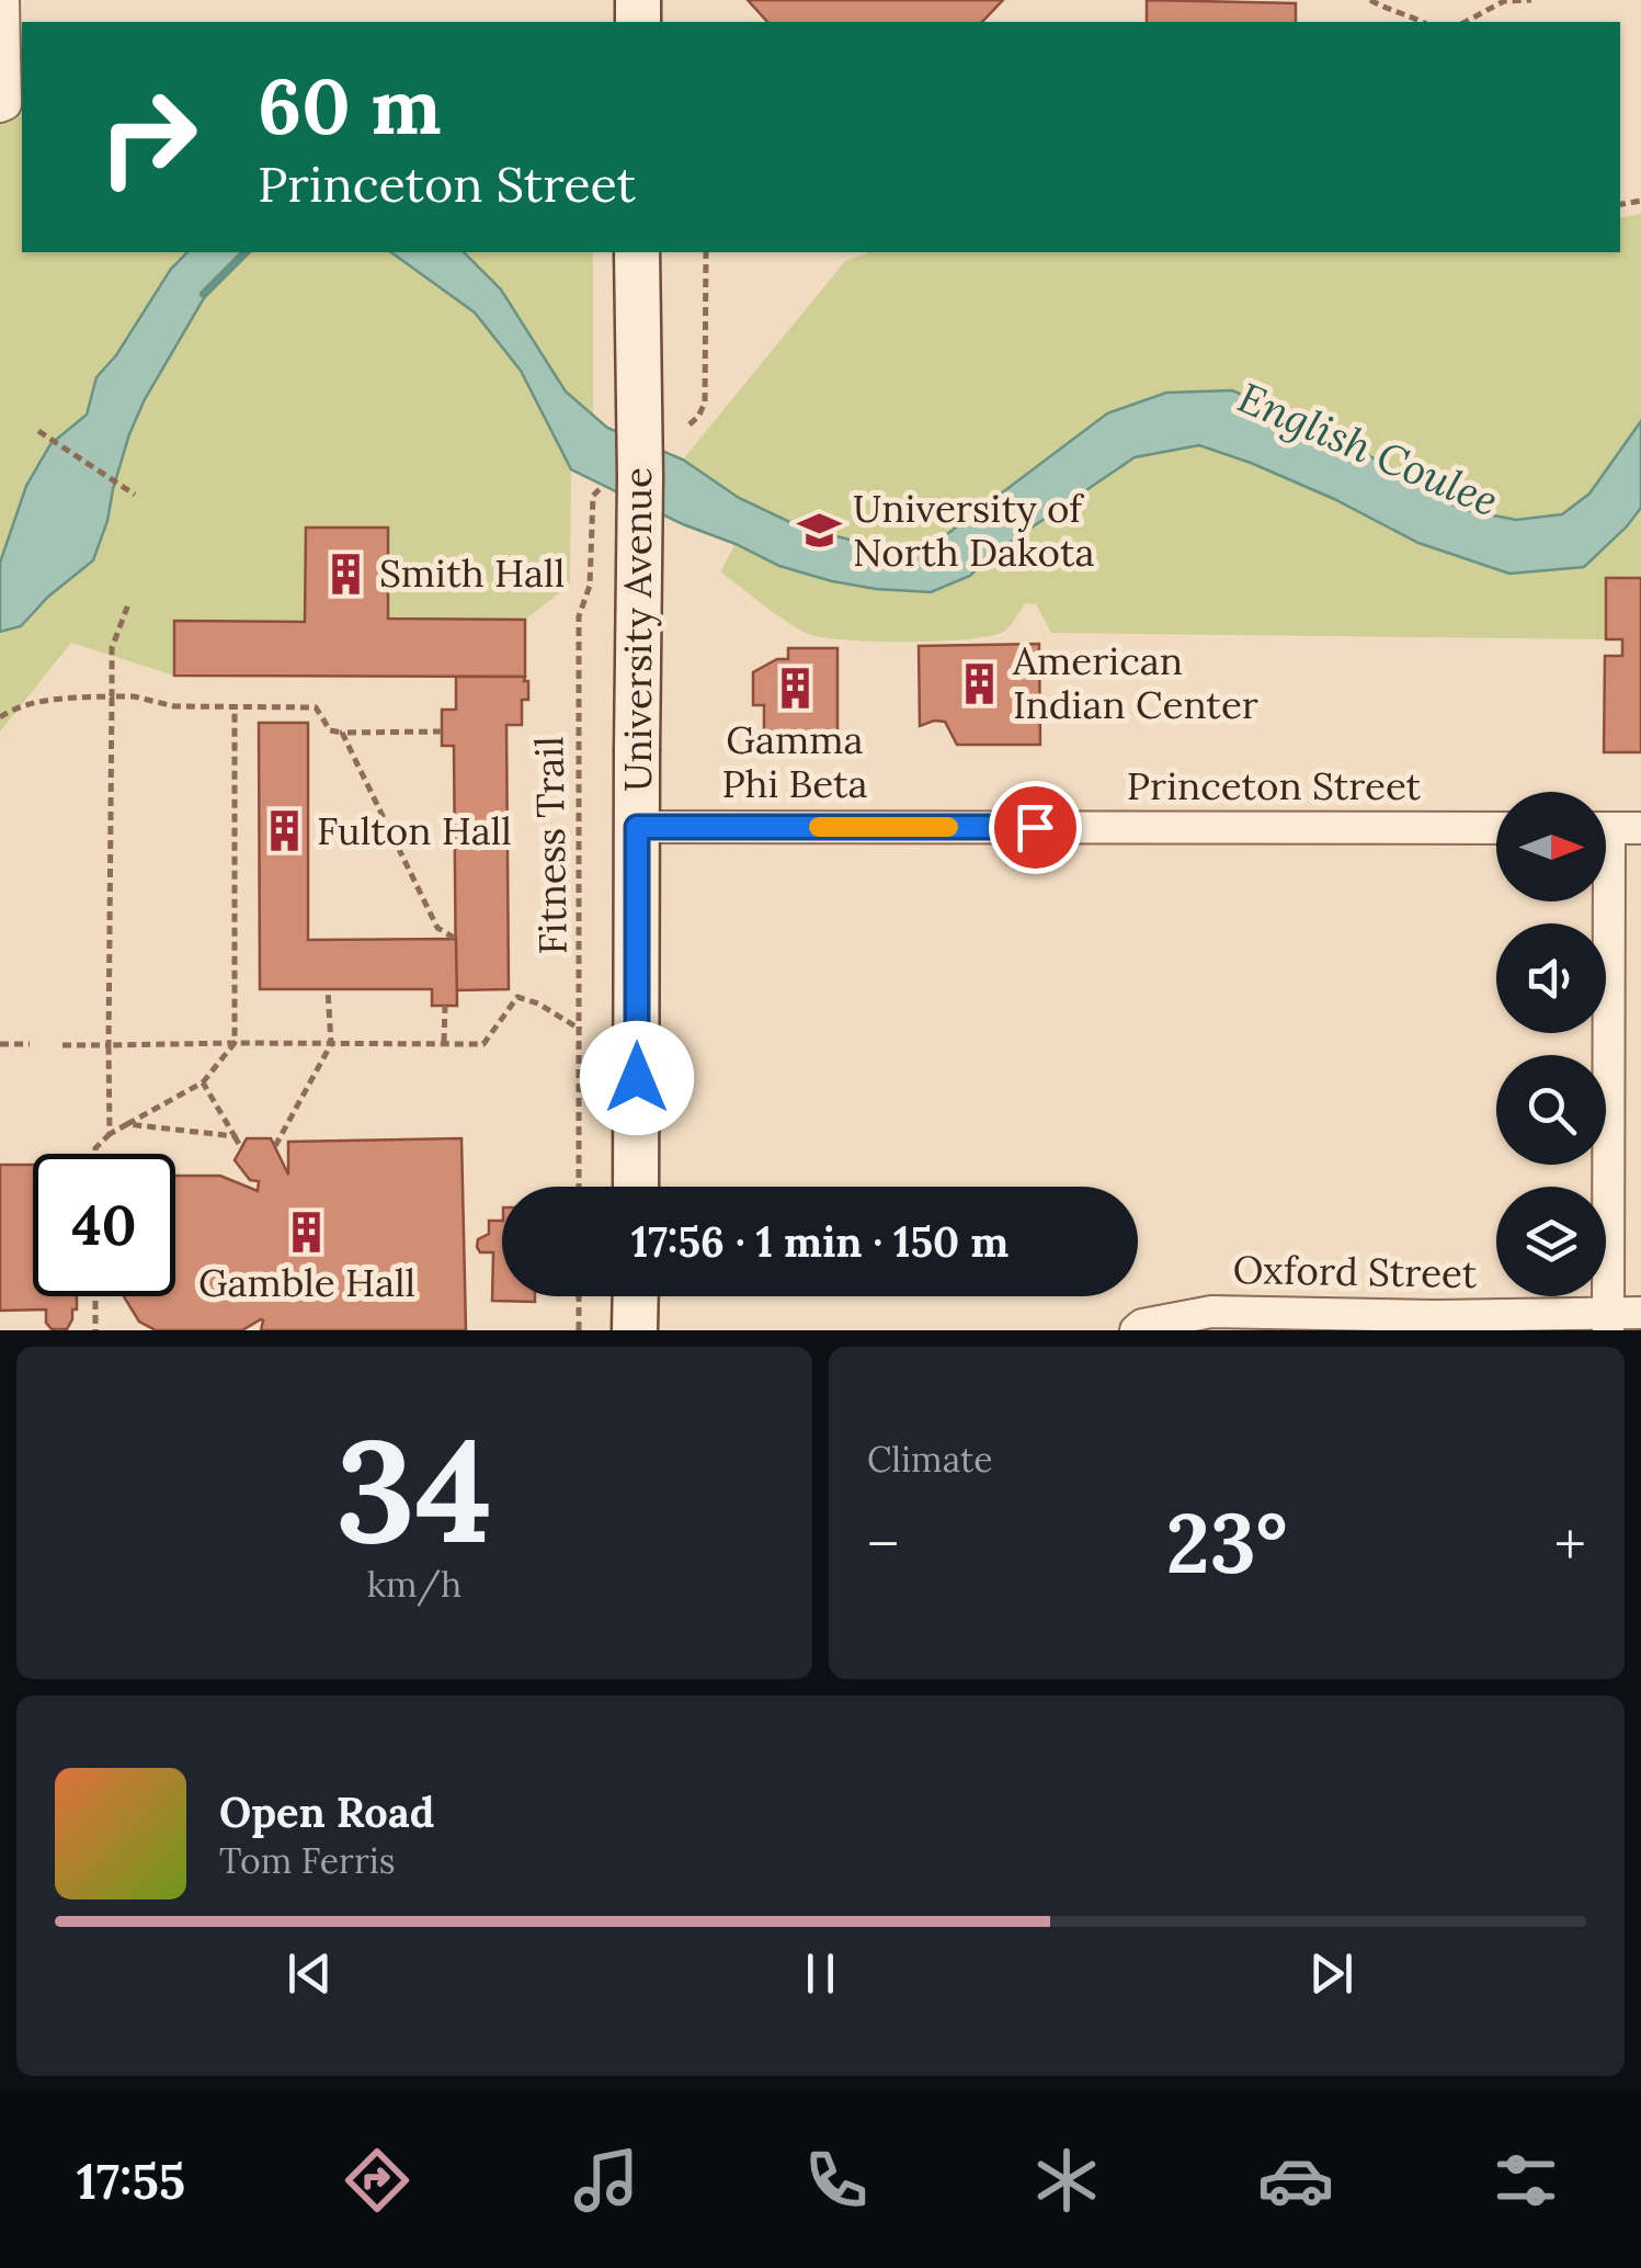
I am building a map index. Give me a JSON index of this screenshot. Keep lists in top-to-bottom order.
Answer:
{
  "streets": {
    "street": ["University Avenue", "Princeton Street", "Oxford Street"],
    "path": ["Fitness Trail"]
  },
  "crossings": [
    ["University Avenue", "Princeton Street"]
  ],
  "water": ["English Coulee"],
  "places": {
    "school or university": ["University of North Dakota"],
    "building": [
      "Smith Hall",
      "American Indian Center",
      "Gamma Phi Beta",
      "Fulton Hall",
      "Gamble Hall"
    ]
  },
  "north": "right",
  "page": {
    "turn": ["60 m", "Princeton Street"],
    "limit": "40",
    "trip": "17:56 · 1 min · 150 m",
    "tile": [
      ["34", "km/h"],
      "Climate"
    ],
    "heat": ["−", "23°", "+"],
    "song": ["Open Road", "Tom Ferris"],
    "tabs": "17:55"
  }
}
